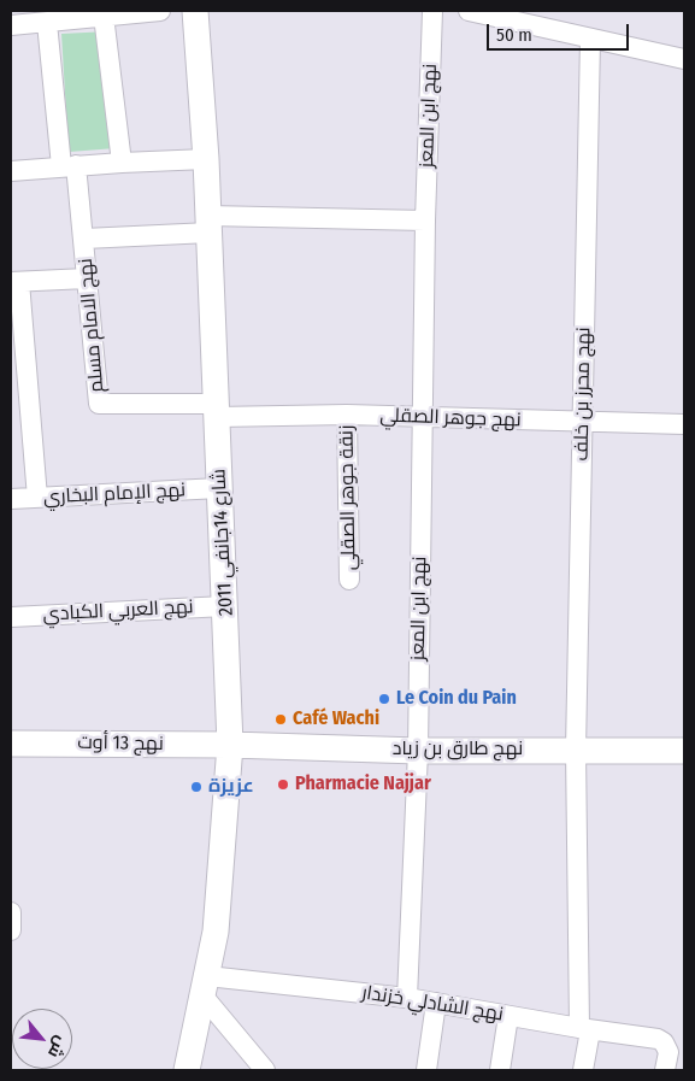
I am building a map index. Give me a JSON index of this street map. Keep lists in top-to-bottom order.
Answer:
{
  "streets": {
    "street": [
      "نهج ابن المعز",
      "نهج الامام مسلم",
      "نهج محرز بن خلف",
      "نهج جوهر الصقلي",
      "نهج الإمام البخاري",
      "زنقة جوهر الصقلي",
      "شارع 14جانفي 2011",
      "نهج العربي الكبادي",
      "نهج 13 أوت",
      "نهج طارق بن زياد",
      "نهج الشادلي خزندار"
    ]
  },
  "crossings": [
    ["نهج ابن المعز", "نهج جوهر الصقلي"],
    ["نهج ابن المعز", "نهج طارق بن زياد"],
    ["نهج ابن المعز", "نهج الشادلي خزندار"],
    ["نهج الامام مسلم", "نهج جوهر الصقلي"],
    ["نهج الامام مسلم", "شارع 14جانفي 2011"],
    ["نهج محرز بن خلف", "نهج جوهر الصقلي"],
    ["نهج محرز بن خلف", "نهج طارق بن زياد"],
    ["نهج محرز بن خلف", "نهج الشادلي خزندار"],
    ["نهج جوهر الصقلي", "زنقة جوهر الصقلي"],
    ["نهج جوهر الصقلي", "شارع 14جانفي 2011"],
    ["نهج الإمام البخاري", "شارع 14جانفي 2011"],
    ["شارع 14جانفي 2011", "نهج العربي الكبادي"],
    ["شارع 14جانفي 2011", "نهج 13 أوت"],
    ["شارع 14جانفي 2011", "نهج طارق بن زياد"],
    ["شارع 14جانفي 2011", "نهج الشادلي خزندار"],
    ["نهج 13 أوت", "نهج طارق بن زياد"]
  ],
  "places": [
    "Le Coin du Pain",
    "Café Wachi",
    "Pharmacie Najjar",
    "عزيزة"
  ],
  "scale_bar": "50 m",
  "north": "bottom right"
}
